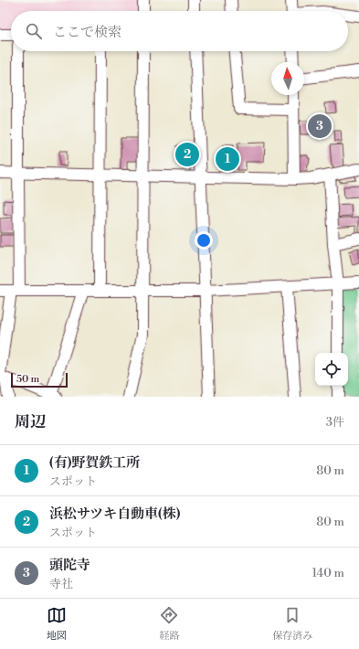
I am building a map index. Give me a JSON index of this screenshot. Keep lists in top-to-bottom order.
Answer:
{
  "scale_bar": "50 m",
  "north": "top",
  "page": {
    "search": "ここで検索",
    "pins": ["3", "2", "1"],
    "scale": "50 m",
    "heading": ["周辺", "3件"],
    "list": [
      {
        "mark": "1",
        "name": "(有)野賀鉄工所",
        "note": "スポット",
        "value": "80 m"
      },
      {
        "mark": "2",
        "name": "浜松サツキ自動車(株)",
        "note": "スポット",
        "value": "80 m"
      },
      {
        "mark": "3",
        "name": "頭陀寺",
        "note": "寺社",
        "value": "140 m"
      }
    ],
    "nav": ["地図", "経路", "保存済み"]
  }
}
